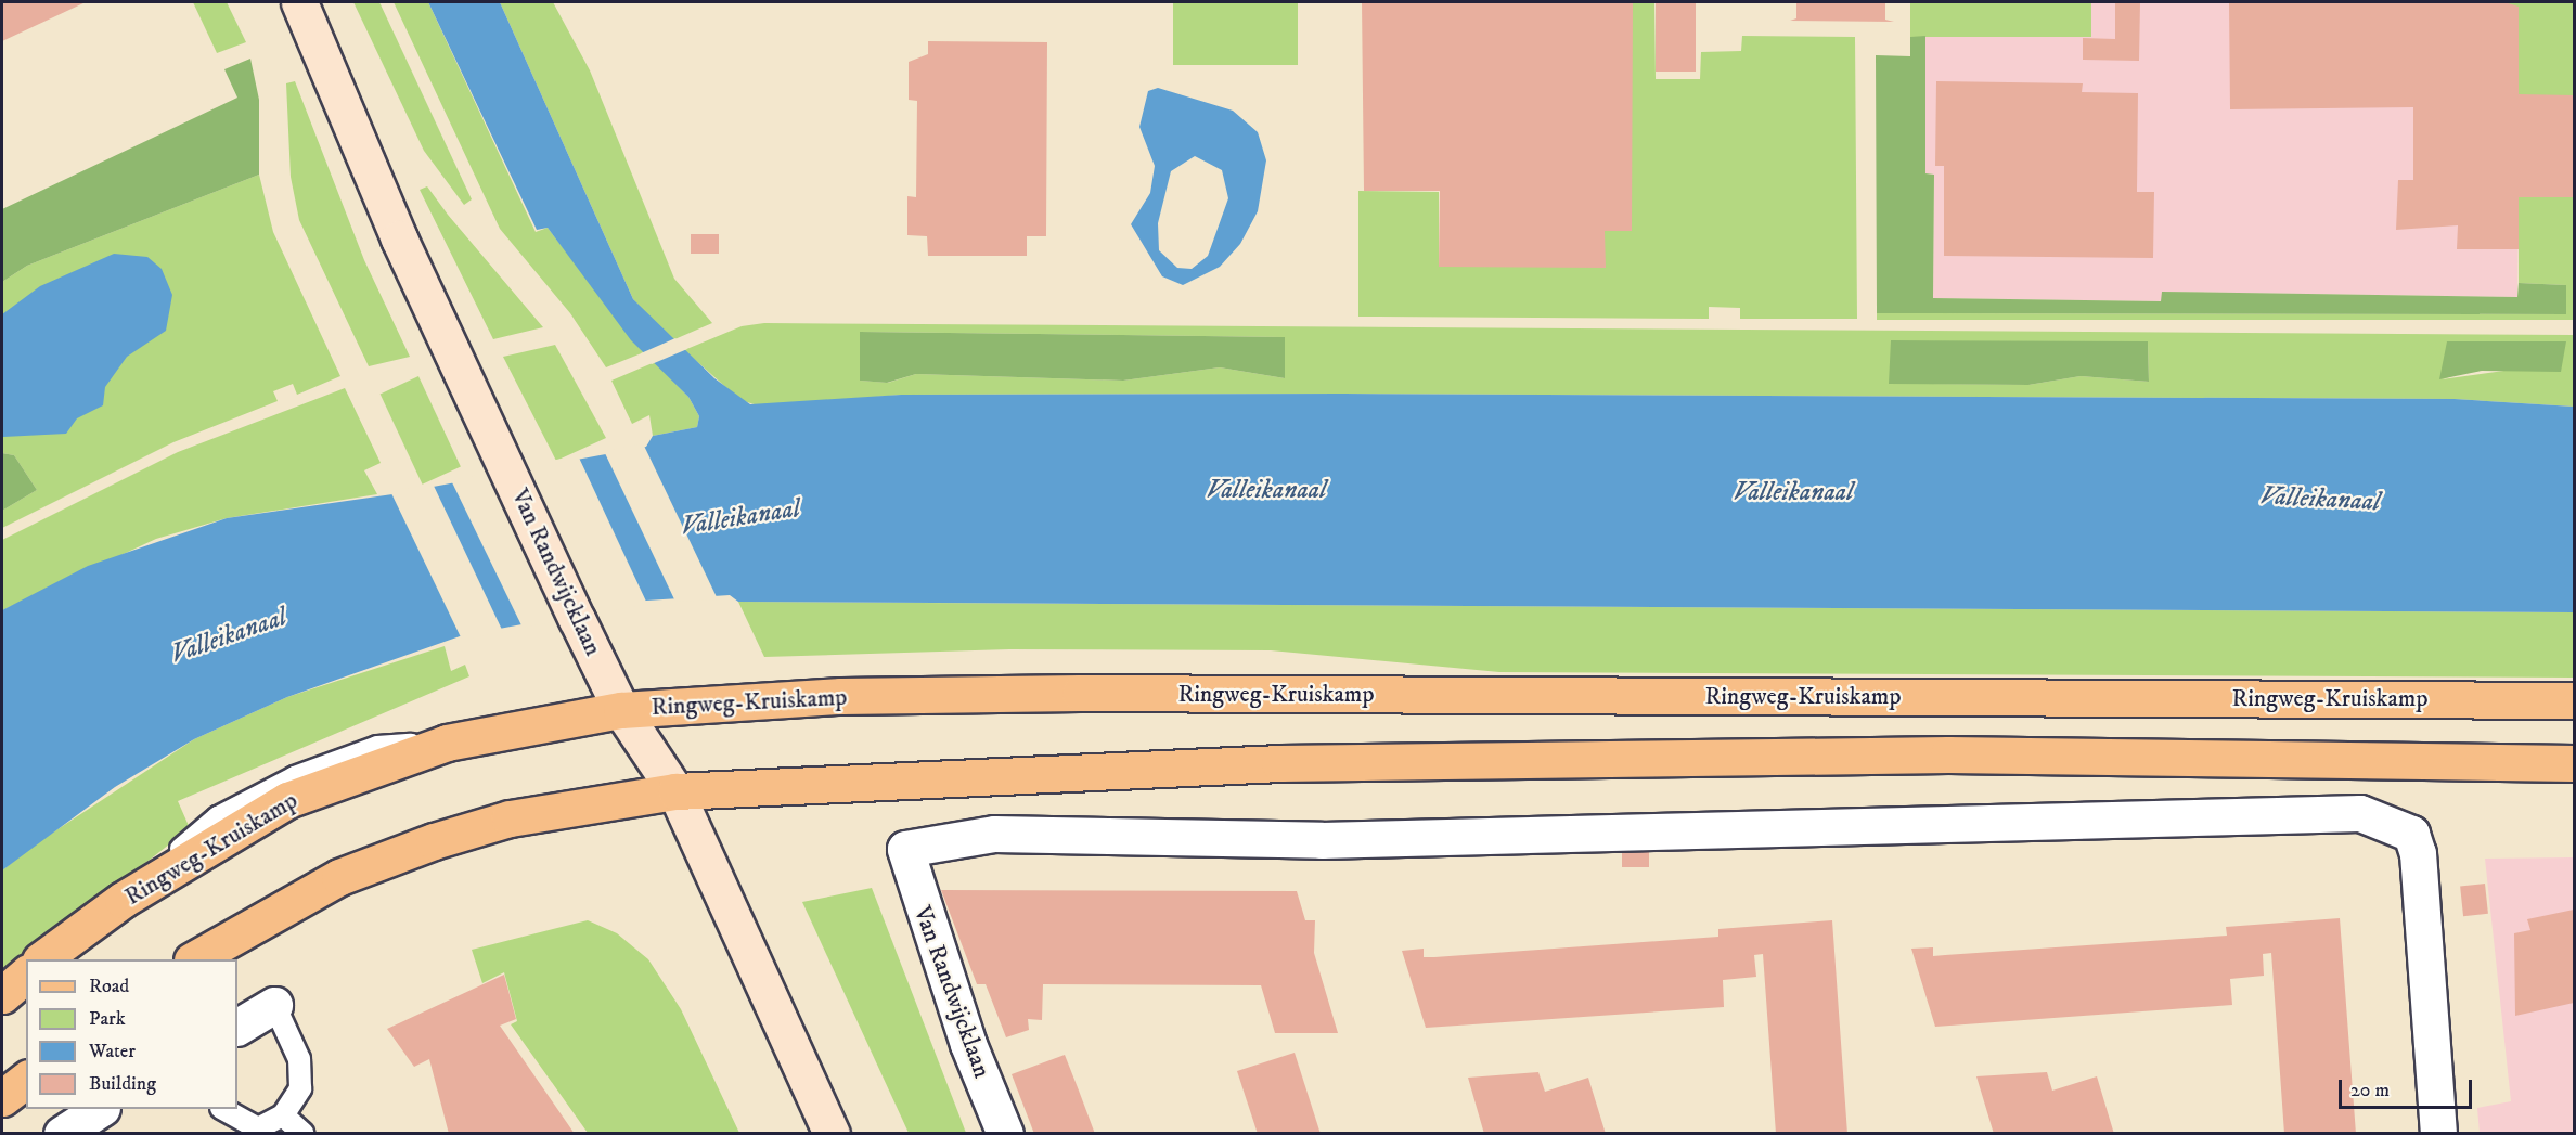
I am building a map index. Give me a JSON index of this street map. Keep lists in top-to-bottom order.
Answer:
{
  "streets": {
    "main road": ["Ringweg-Kruiskamp"],
    "street": ["Van Randwijcklaan"]
  },
  "crossings": [
    ["Van Randwijcklaan", "Ringweg-Kruiskamp"]
  ],
  "water": ["Valleikanaal"],
  "legend": [
    "Road",
    "Park",
    "Water",
    "Building"
  ],
  "scale_bar": "20 m"
}
